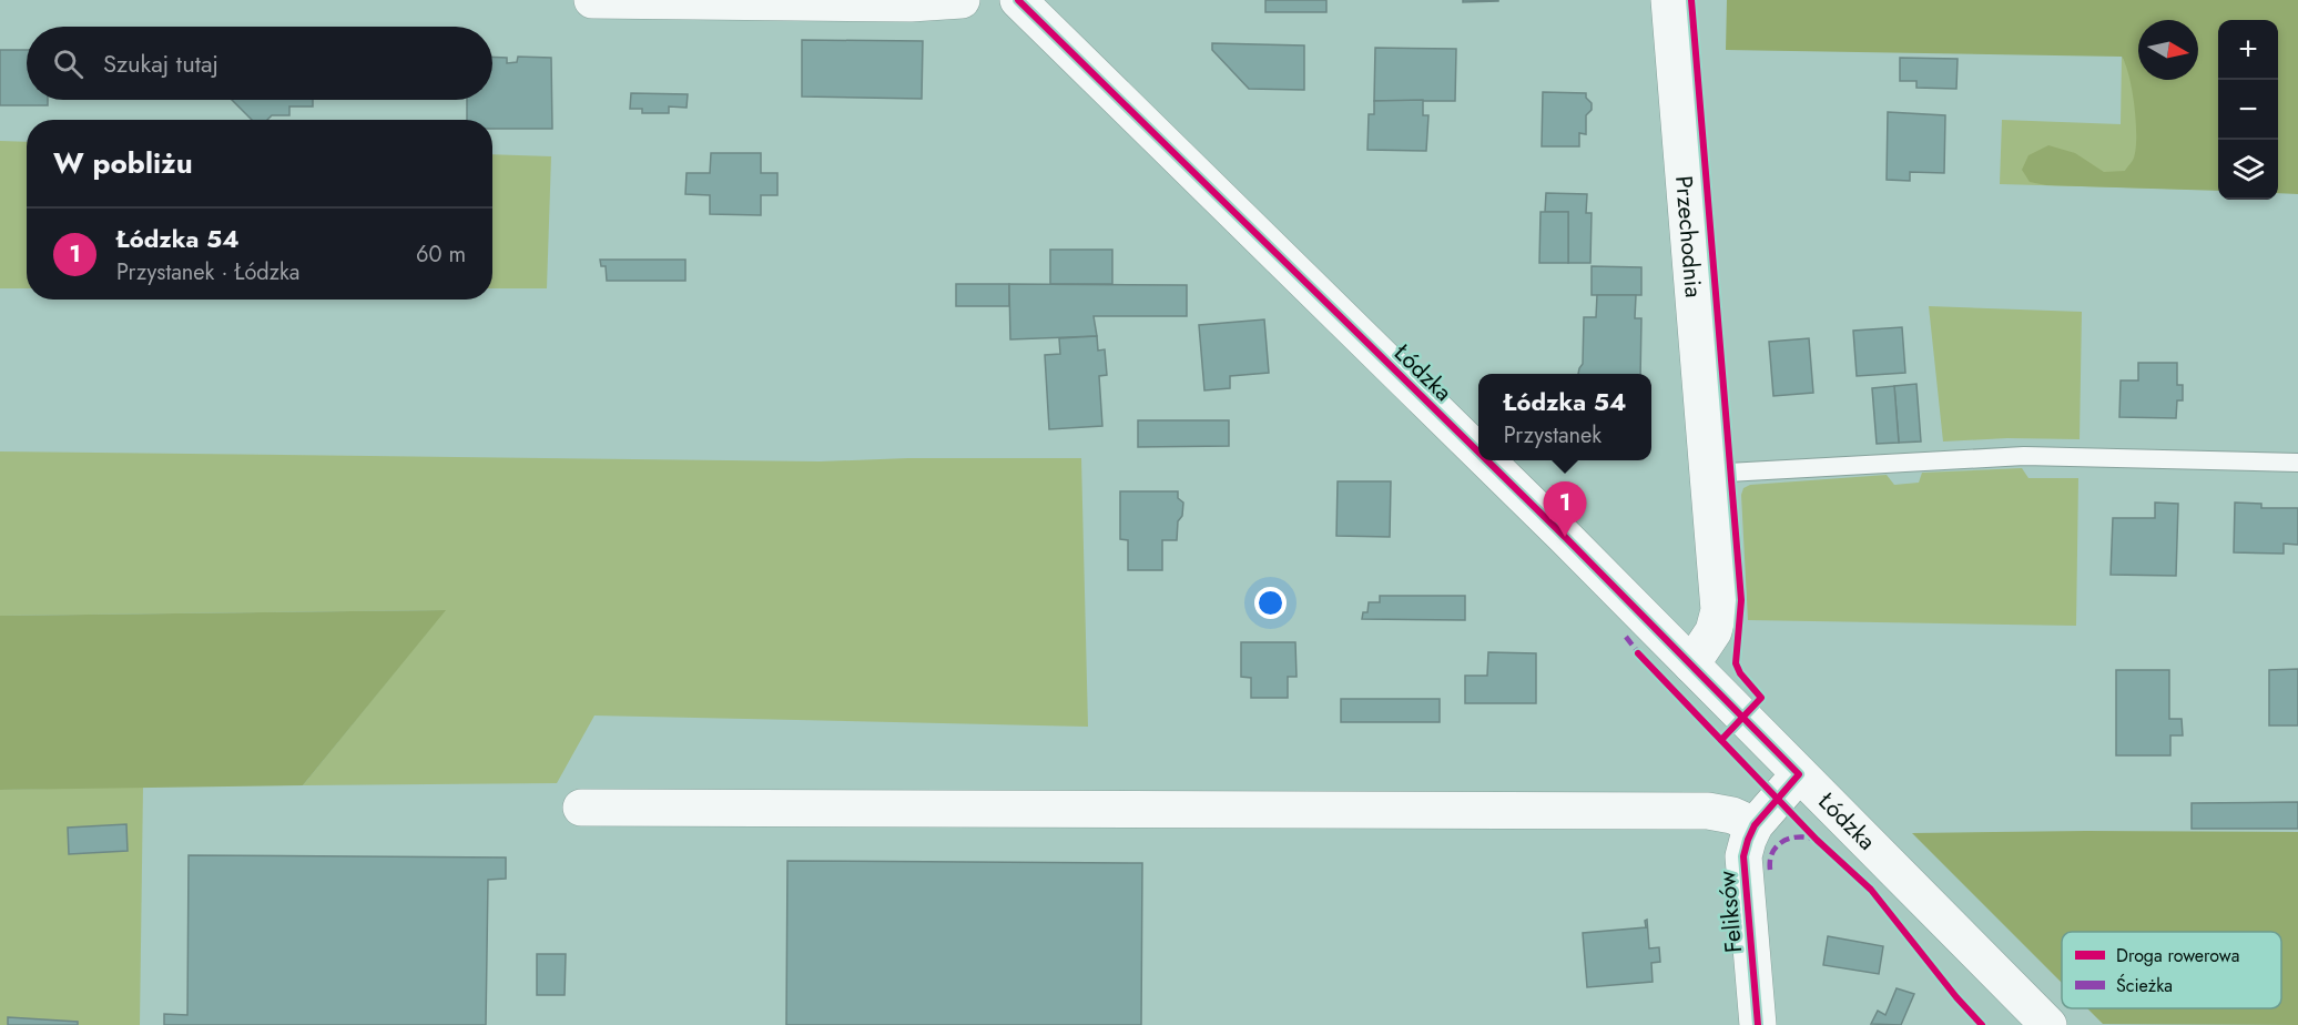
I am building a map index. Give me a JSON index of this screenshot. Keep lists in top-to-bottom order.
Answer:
{
  "streets": {
    "street": ["Przechodnia", "Łódzka", "Feliksów"]
  },
  "crossings": [
    ["Przechodnia", "Łódzka"],
    ["Łódzka", "Feliksów"]
  ],
  "legend": ["Droga rowerowa", "Ścieżka"],
  "north": "right",
  "page": {
    "map_buttons": ["+", "−"],
    "search": "Szukaj tutaj",
    "heading": "W pobliżu",
    "list": [
      {
        "mark": "1",
        "name": "Łódzka 54",
        "note": "Przystanek · Łódzka",
        "value": "60 m"
      }
    ],
    "popup": ["Łódzka 54", "Przystanek"],
    "pins": "1"
  }
}
